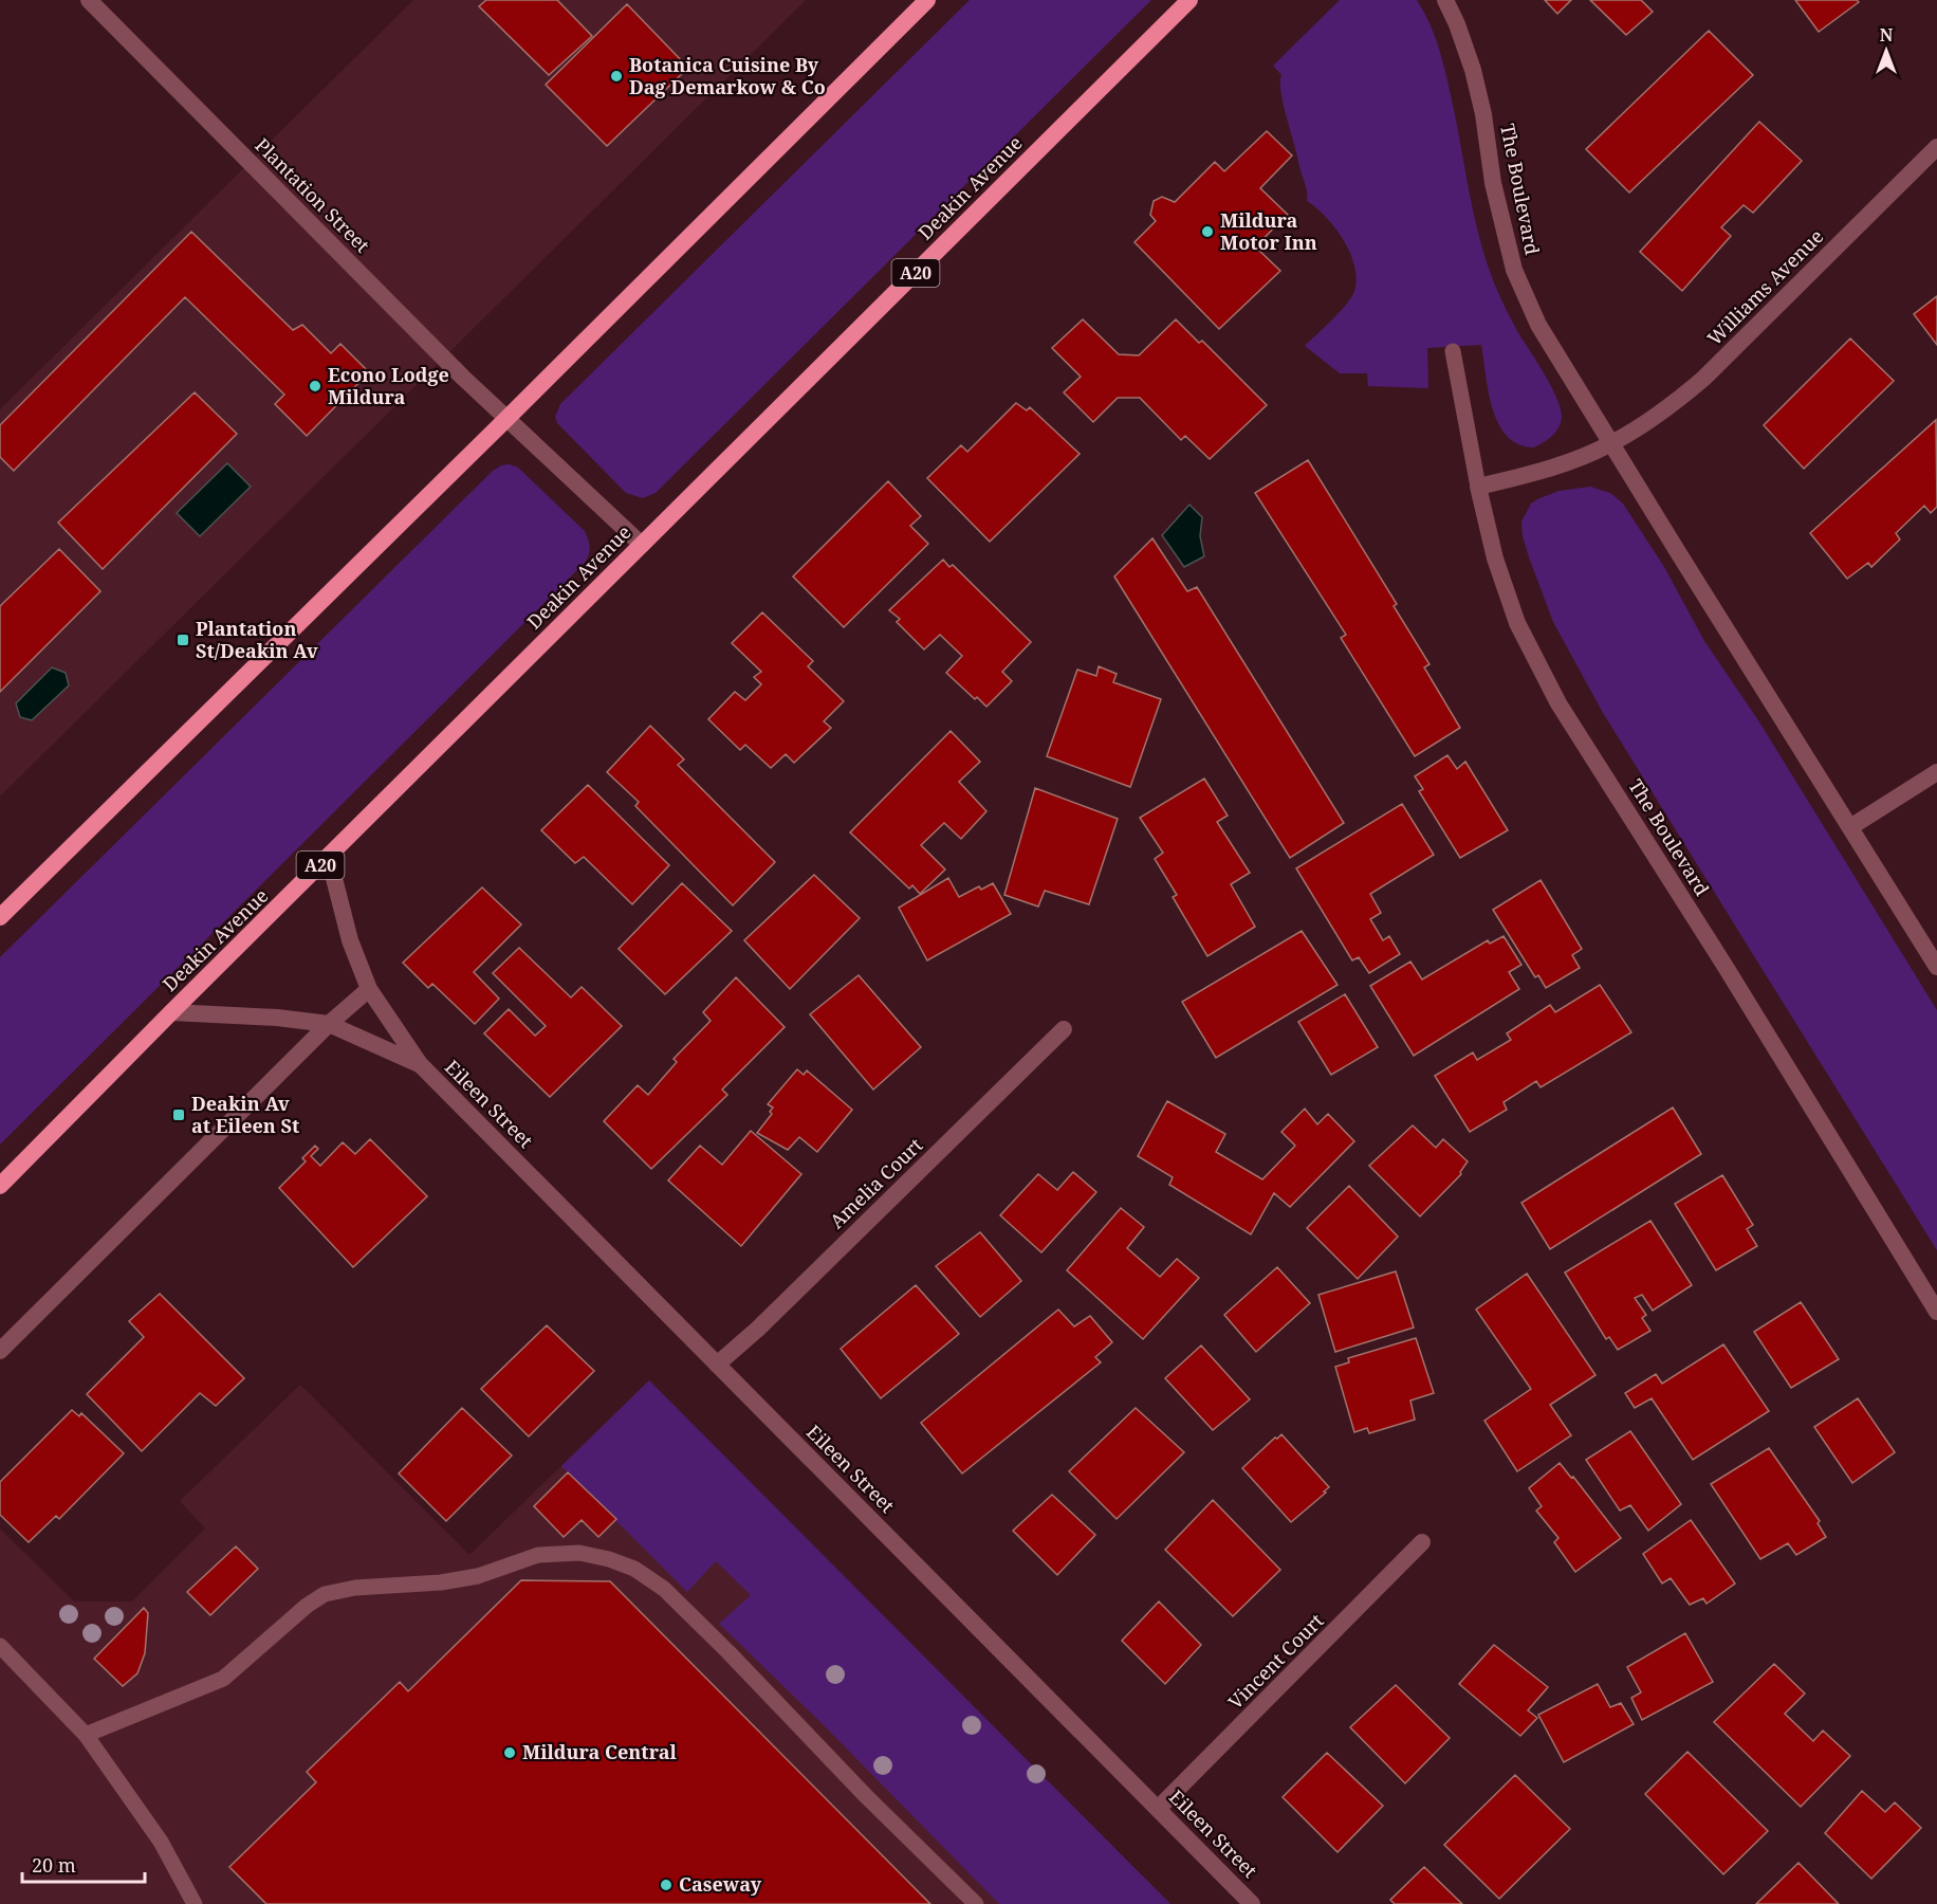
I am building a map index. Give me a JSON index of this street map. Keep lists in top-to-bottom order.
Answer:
{
  "streets": {
    "highway": ["Deakin Avenue", "A20"],
    "street": [
      "The Boulevard",
      "Plantation Street",
      "Williams Avenue",
      "Eileen Street",
      "Amelia Court",
      "Vincent Court"
    ]
  },
  "crossings": [
    ["Deakin Avenue", "Plantation Street"],
    ["Deakin Avenue", "Eileen Street"],
    ["The Boulevard", "Williams Avenue"],
    ["Eileen Street", "Amelia Court"],
    ["Eileen Street", "Vincent Court"]
  ],
  "places": {
    "other": [
      "Botanica Cuisine By Dag Demarkow & Co",
      "Mildura Motor Inn",
      "Econo Lodge Mildura",
      "Mildura Central",
      "Caseway"
    ],
    "transit": ["Plantation St/Deakin Av", "Deakin Av at Eileen St"]
  },
  "scale_bar": "20 m",
  "north": "top"
}
